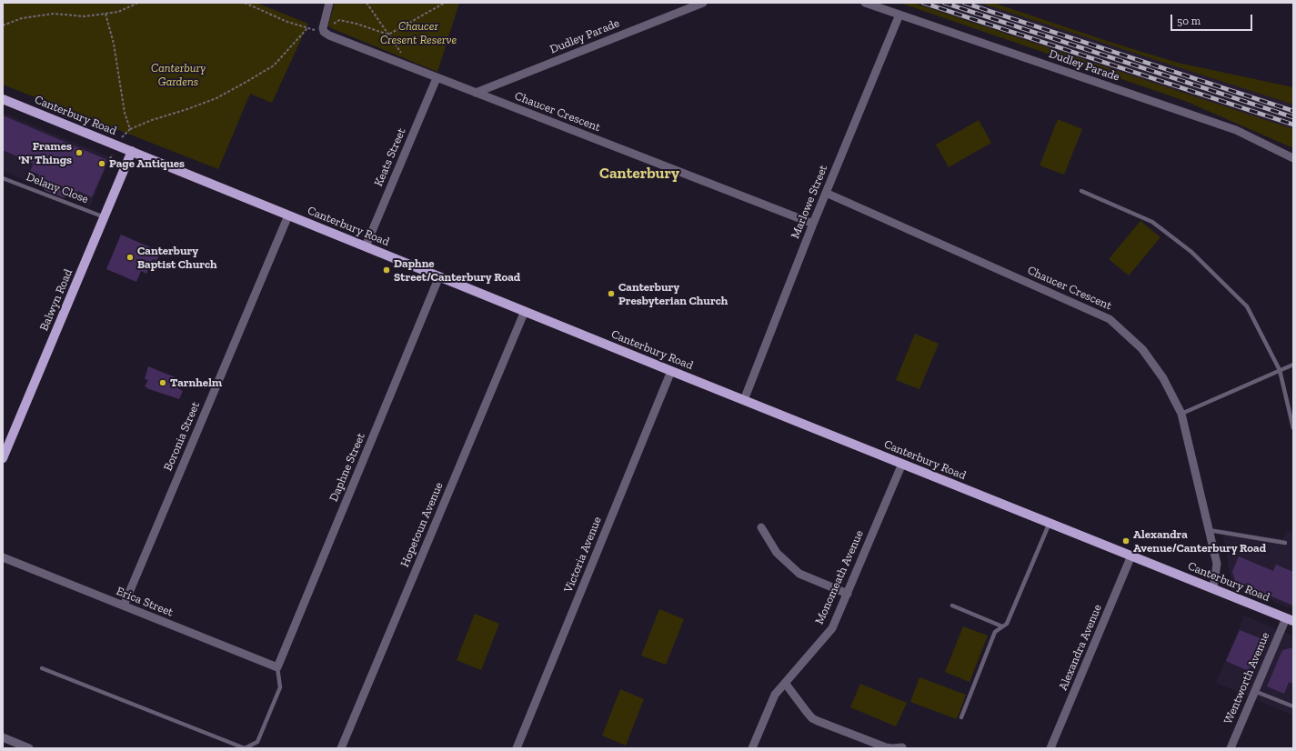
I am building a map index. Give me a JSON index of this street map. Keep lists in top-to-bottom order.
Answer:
{
  "streets": {
    "main road": ["Canterbury Road", "Balwyn Road"],
    "street": [
      "Dudley Parade",
      "Chaucer Crescent",
      "Keats Street",
      "Marlowe Street",
      "Boronia Street",
      "Daphne Street",
      "Hopetoun Avenue",
      "Victoria Avenue",
      "Monomeath Avenue",
      "Erica Street",
      "Alexandra Avenue",
      "Wentworth Avenue"
    ],
    "lane": ["Delany Close"]
  },
  "crossings": [
    ["Dudley Parade", "Chaucer Crescent"],
    ["Dudley Parade", "Marlowe Street"],
    ["Chaucer Crescent", "Canterbury Road"],
    ["Chaucer Crescent", "Keats Street"],
    ["Chaucer Crescent", "Marlowe Street"],
    ["Canterbury Road", "Keats Street"],
    ["Canterbury Road", "Marlowe Street"],
    ["Canterbury Road", "Balwyn Road"],
    ["Canterbury Road", "Boronia Street"],
    ["Canterbury Road", "Daphne Street"],
    ["Canterbury Road", "Hopetoun Avenue"],
    ["Canterbury Road", "Victoria Avenue"],
    ["Canterbury Road", "Monomeath Avenue"],
    ["Canterbury Road", "Alexandra Avenue"],
    ["Canterbury Road", "Wentworth Avenue"],
    ["Delany Close", "Balwyn Road"],
    ["Boronia Street", "Erica Street"],
    ["Daphne Street", "Erica Street"]
  ],
  "districts": ["Canterbury"],
  "parks": ["Chaucer Cresent Reserve", "Canterbury Gardens"],
  "places": [
    "Frames 'N' Things",
    "Page Antiques",
    "Canterbury Baptist Church",
    "Daphne Street/Canterbury Road",
    "Canterbury Presbyterian Church",
    "Tarnhelm",
    "Alexandra Avenue/Canterbury Road"
  ],
  "scale_bar": "50 m"
}
